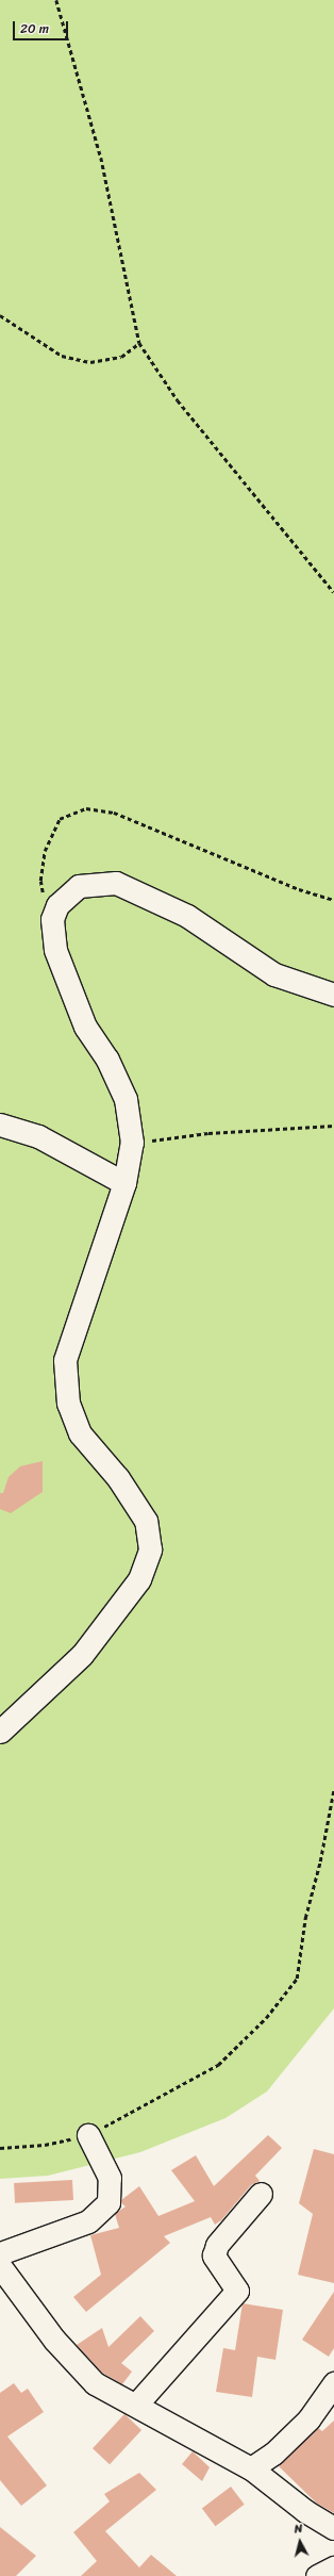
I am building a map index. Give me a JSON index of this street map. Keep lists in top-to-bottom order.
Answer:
{
  "scale_bar": "20 m",
  "north": "top"
}
